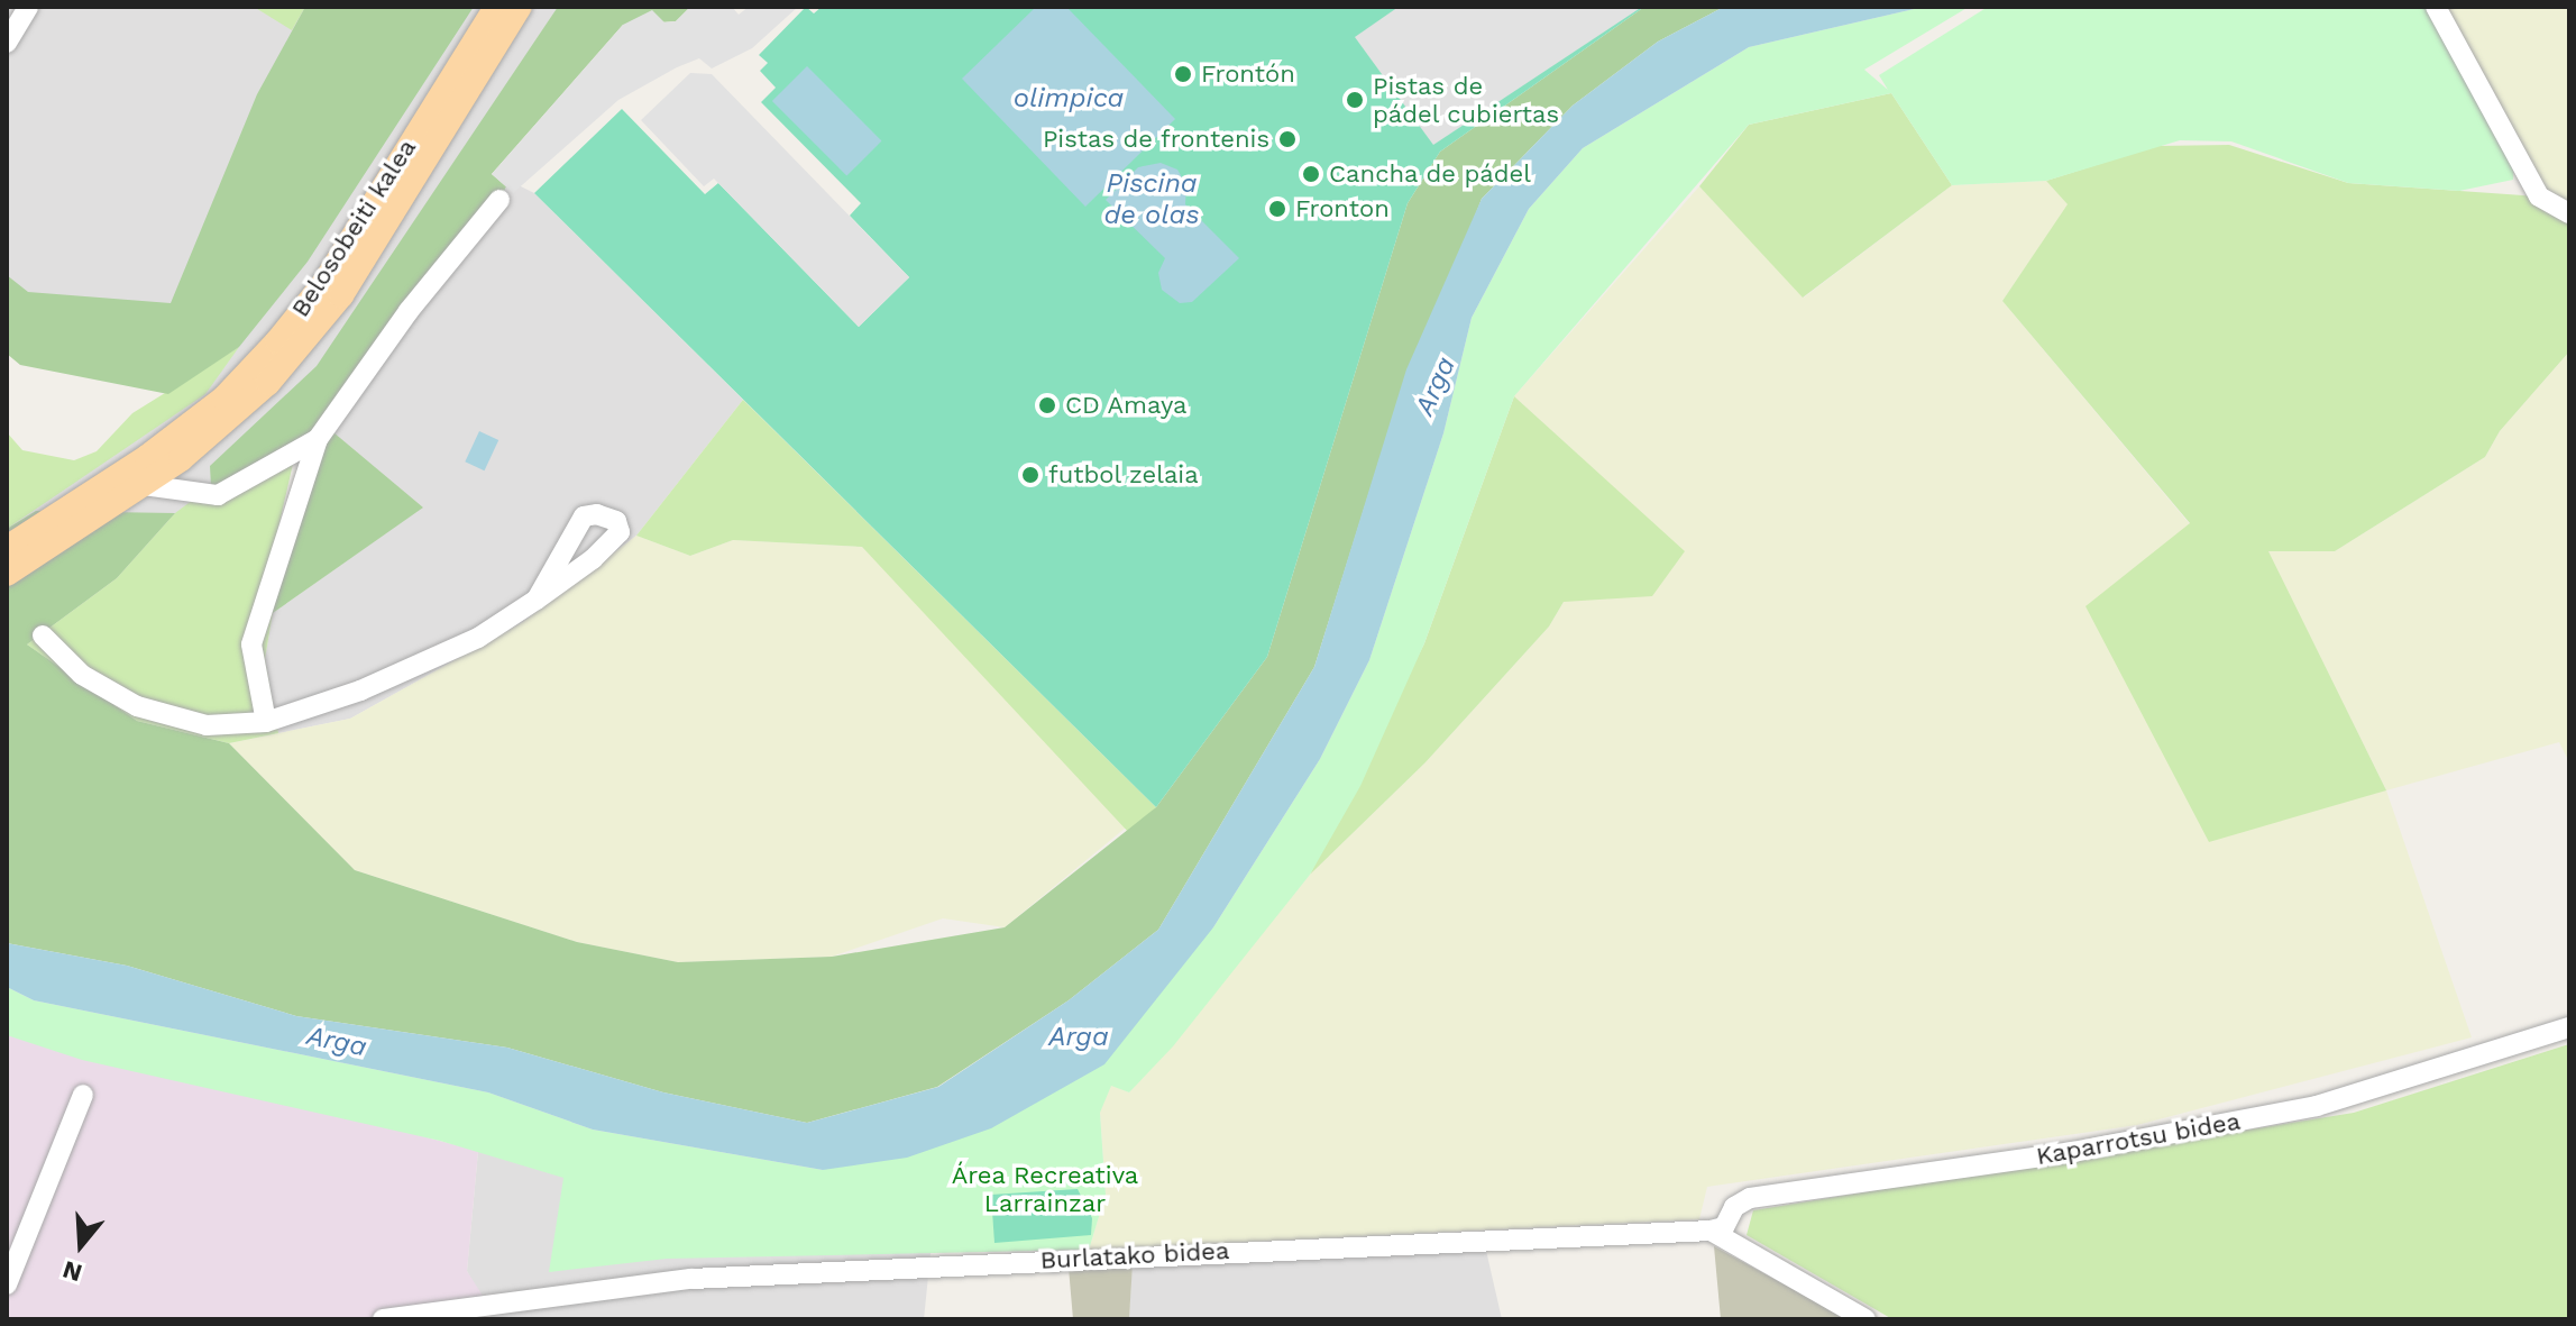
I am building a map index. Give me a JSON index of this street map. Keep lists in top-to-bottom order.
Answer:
{
  "streets": {
    "main road": ["Belosobeiti kalea"],
    "street": ["Kaparrotsu bidea", "Burlatako bidea"]
  },
  "crossings": [
    ["Kaparrotsu bidea", "Burlatako bidea"]
  ],
  "water": ["olimpica", "Piscina de olas", "Arga"],
  "parks": ["Área Recreativa Larrainzar"],
  "places": [
    "Frontón",
    "Pistas de pádel cubiertas",
    "Pistas de frontenis",
    "Cancha de pádel",
    "Fronton",
    "CD Amaya",
    "futbol zelaia"
  ],
  "north": "bottom"
}
